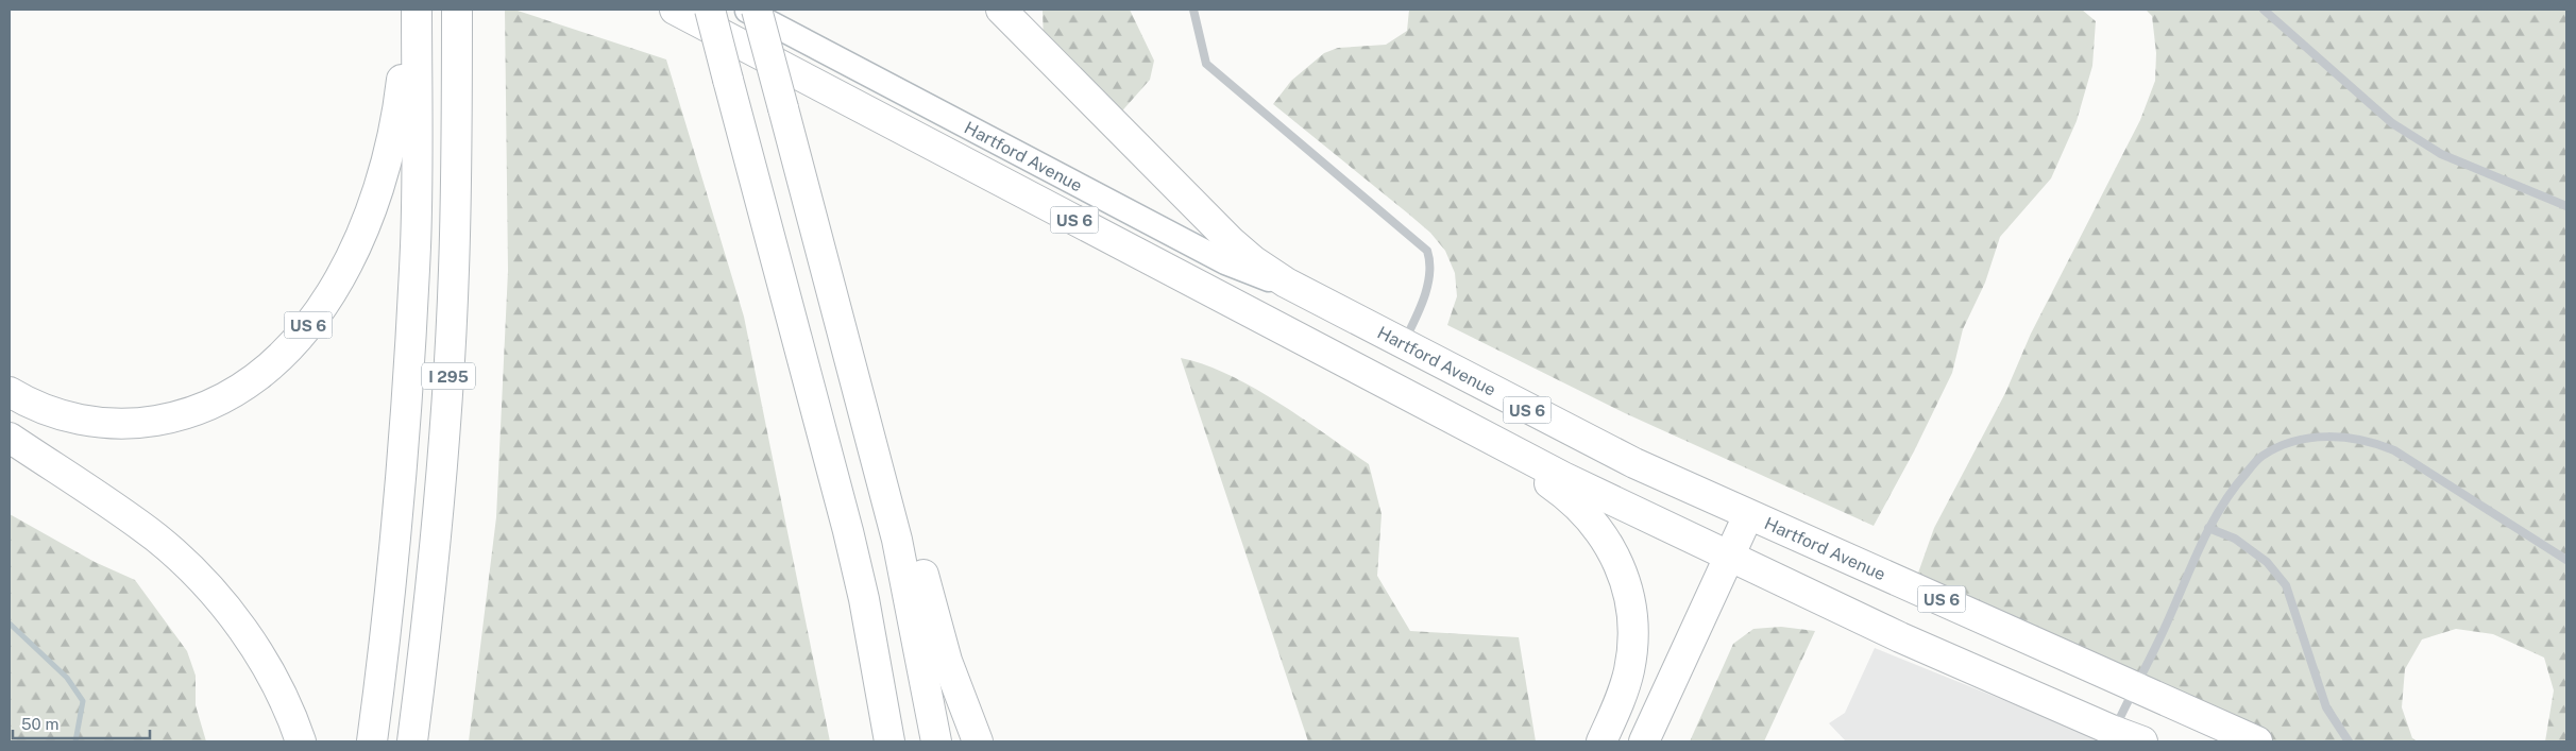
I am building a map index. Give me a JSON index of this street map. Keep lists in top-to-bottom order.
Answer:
{
  "streets": {
    "highway": ["Hartford Avenue", "US 6", "I 295"]
  },
  "crossings": [
    ["Hartford Avenue", "US 6"]
  ],
  "scale_bar": "50 m"
}
